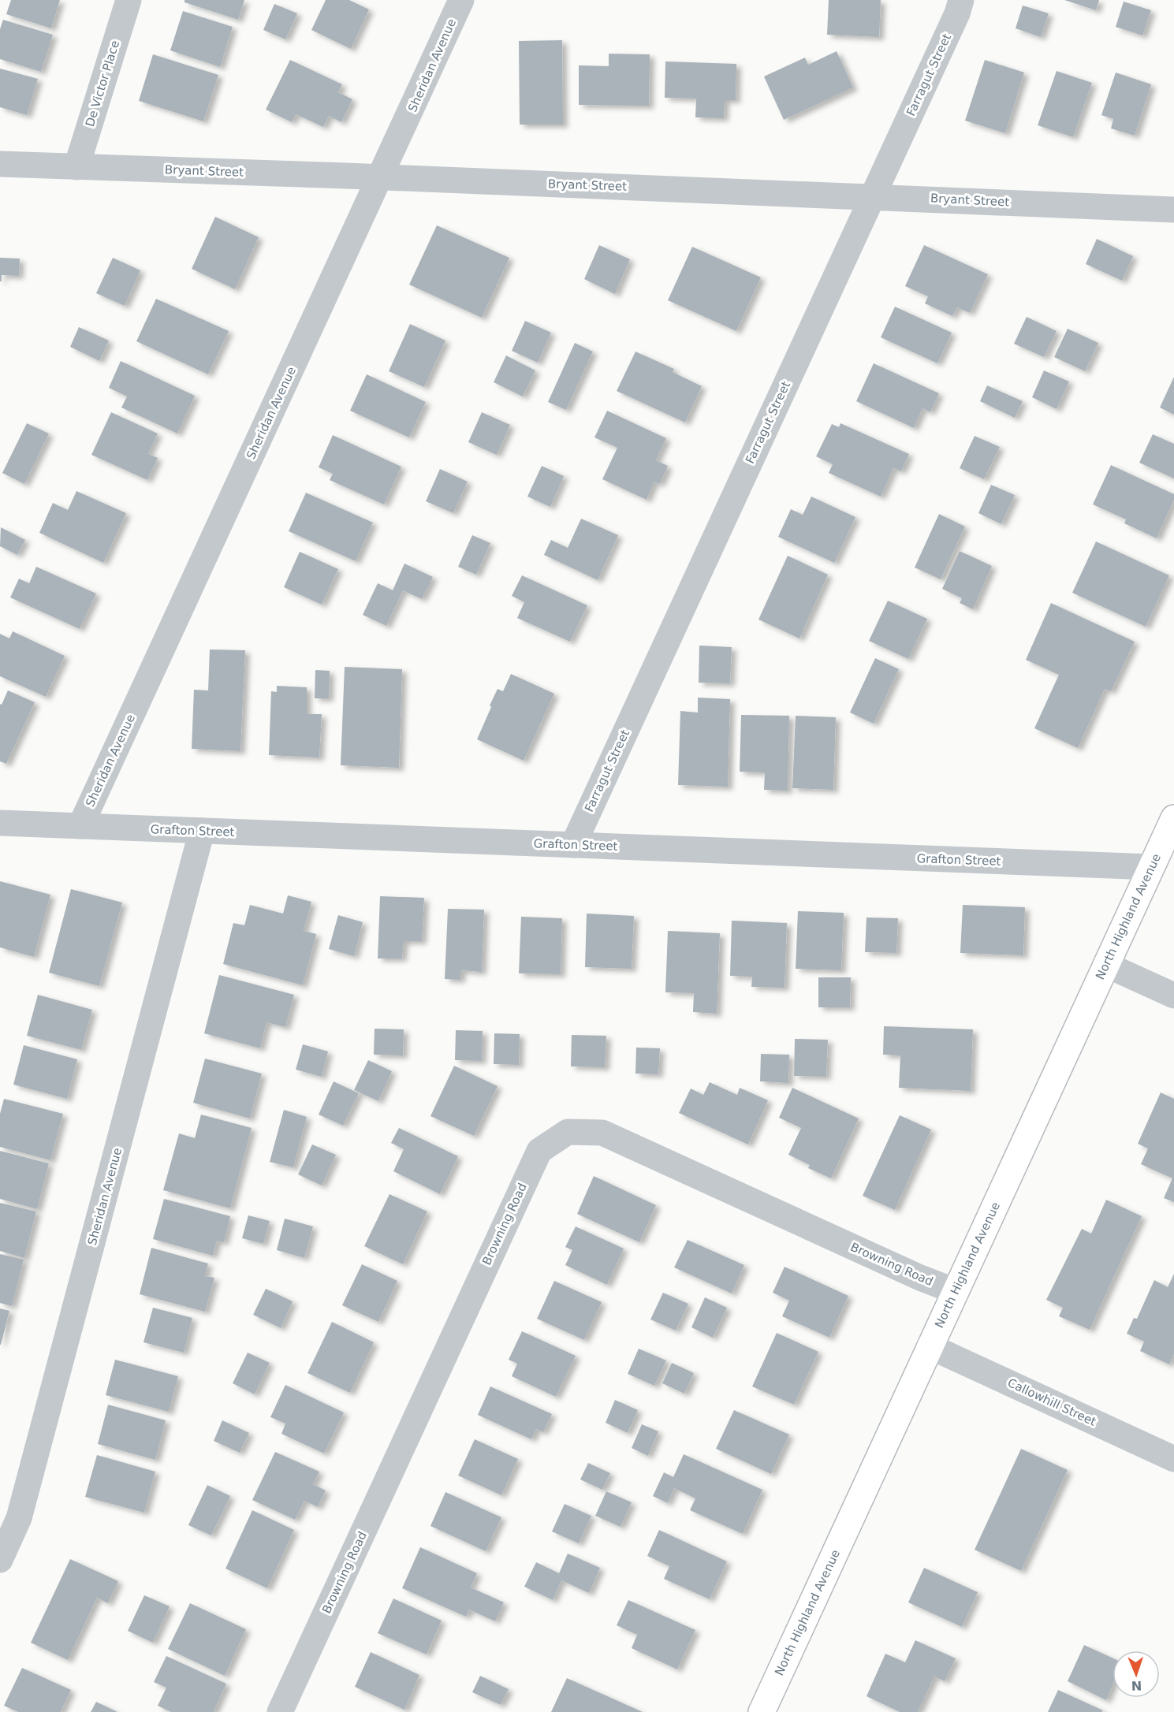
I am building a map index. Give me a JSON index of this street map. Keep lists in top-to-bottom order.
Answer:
{
  "streets": {
    "main road": ["North Highland Avenue"],
    "street": [
      "Sheridan Avenue",
      "Farragut Street",
      "De Victor Place",
      "Bryant Street",
      "Grafton Street",
      "Browning Road",
      "Callowhill Street"
    ]
  },
  "crossings": [
    ["Sheridan Avenue", "Bryant Street"],
    ["Sheridan Avenue", "Grafton Street"],
    ["Farragut Street", "Bryant Street"],
    ["Farragut Street", "Grafton Street"],
    ["De Victor Place", "Bryant Street"],
    ["Grafton Street", "North Highland Avenue"],
    ["North Highland Avenue", "Browning Road"],
    ["North Highland Avenue", "Callowhill Street"]
  ],
  "north": "bottom"
}
